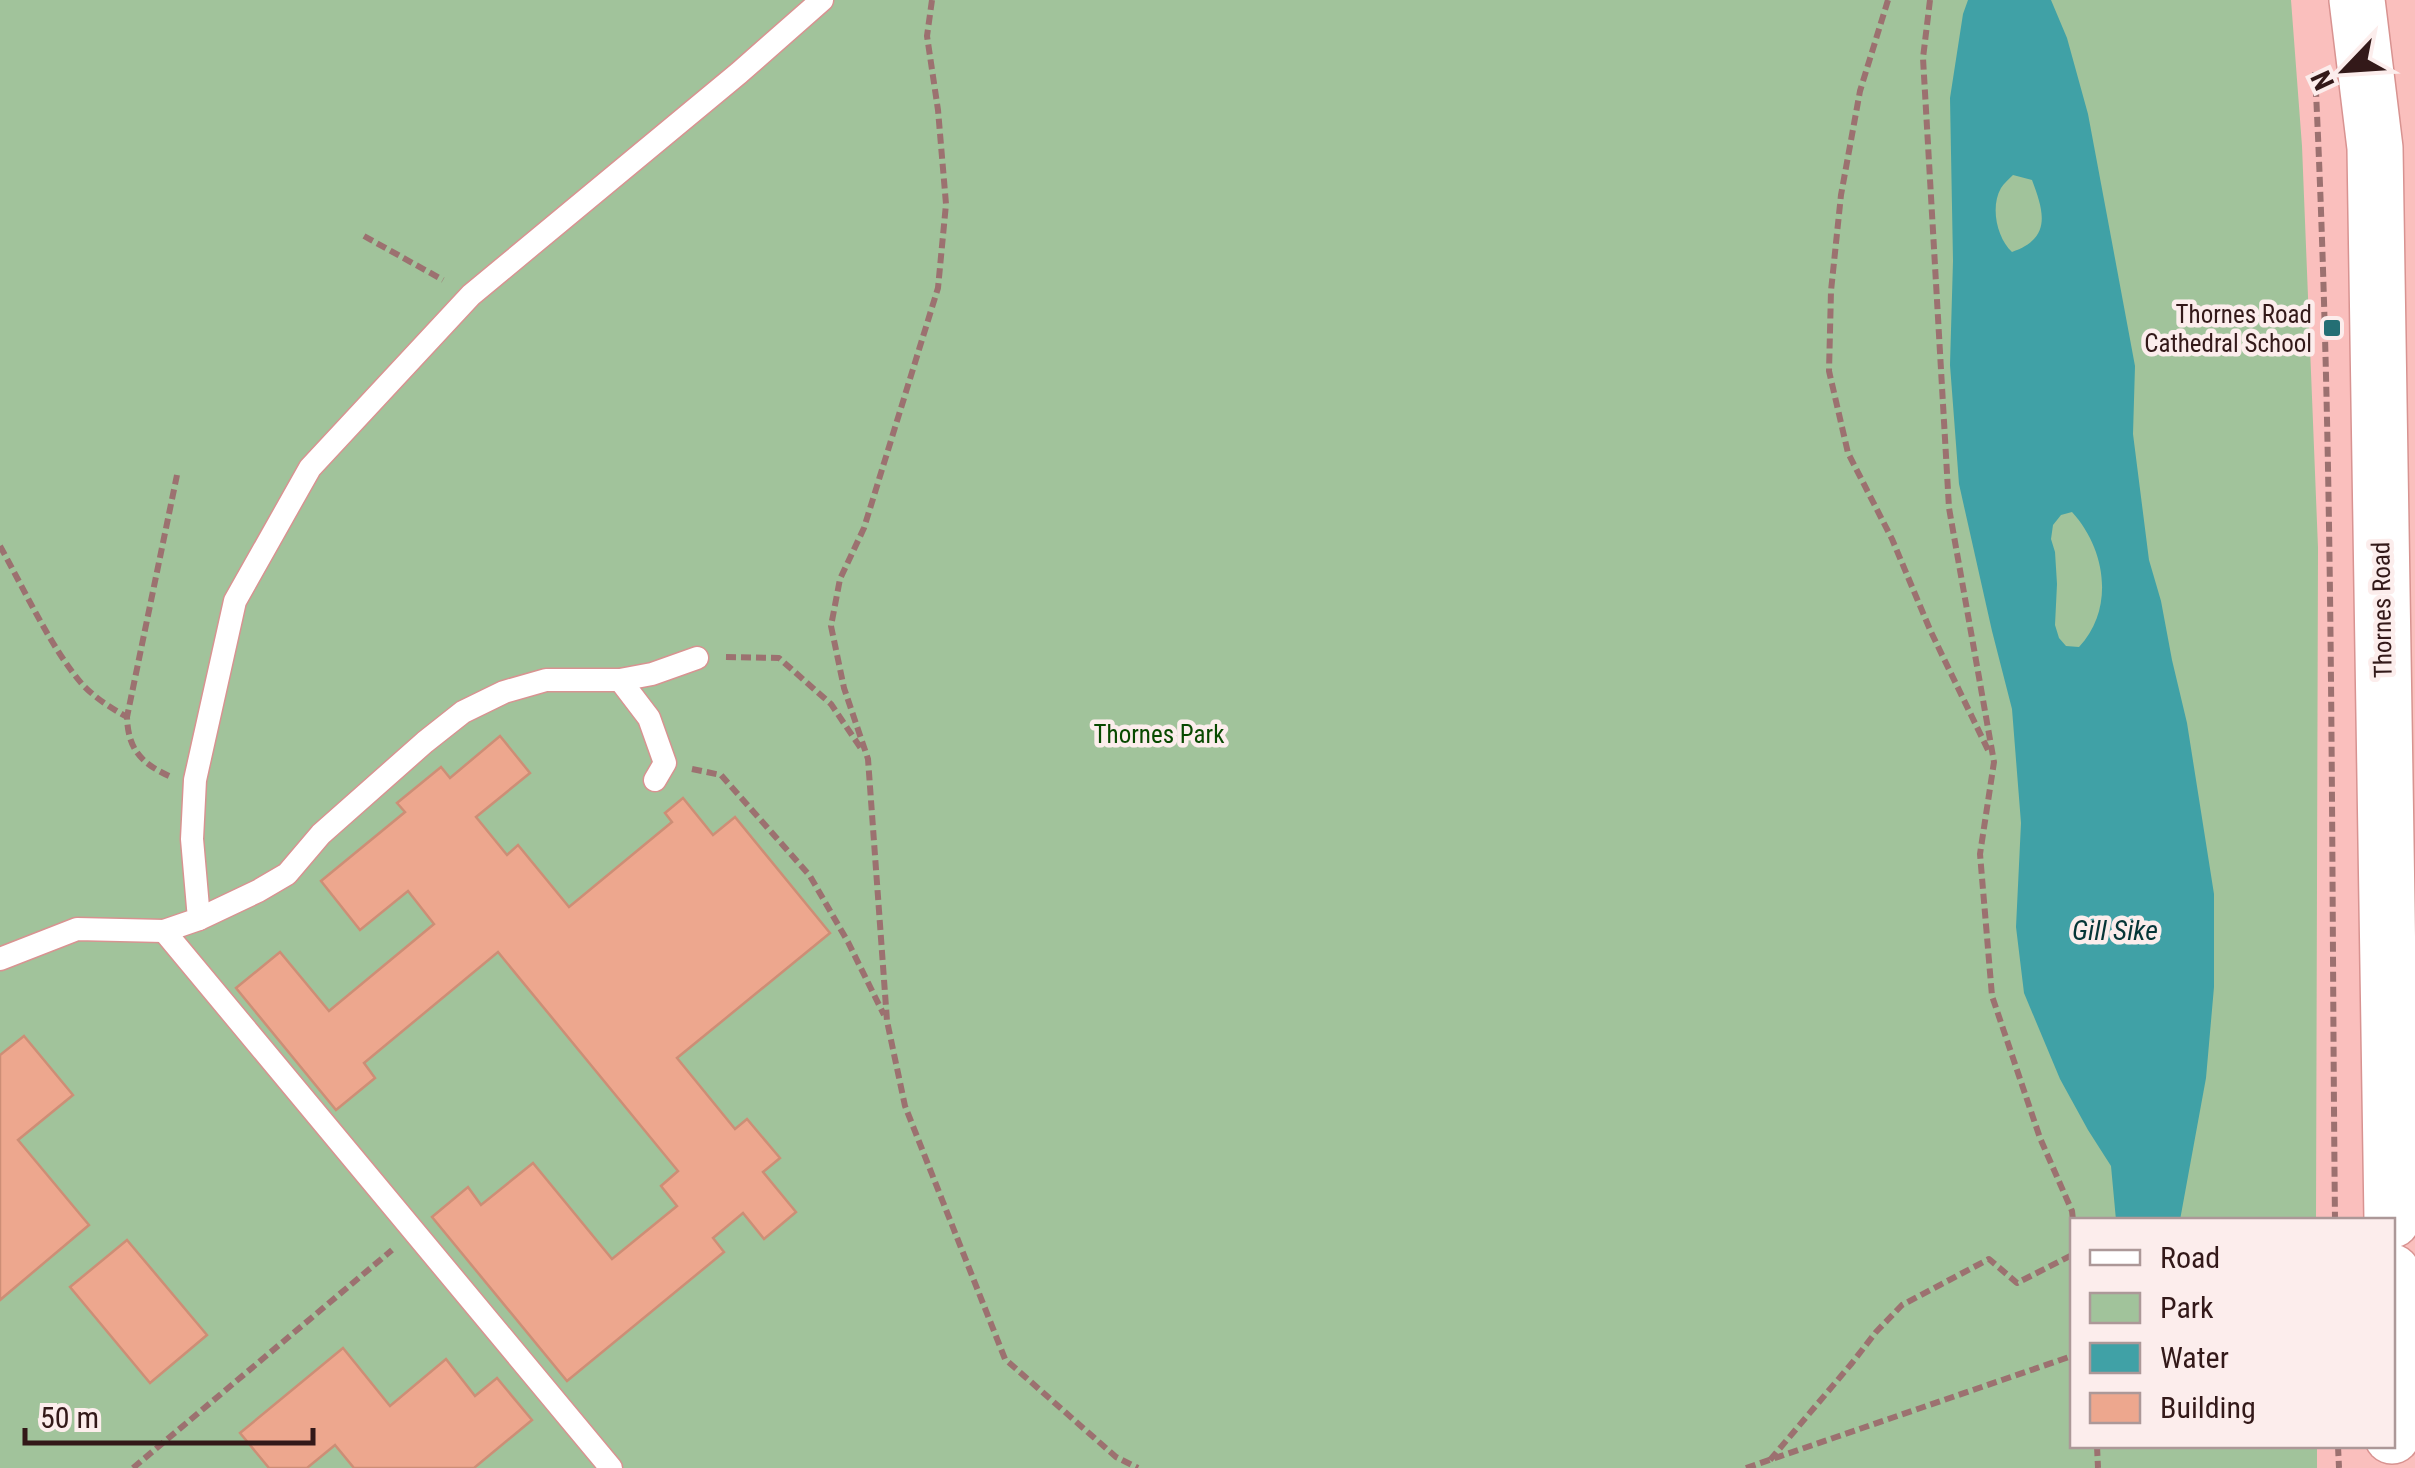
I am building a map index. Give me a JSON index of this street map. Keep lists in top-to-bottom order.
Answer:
{
  "streets": {
    "main road": ["Thornes Road"]
  },
  "water": ["Gill Sike"],
  "parks": ["Thornes Park"],
  "places": {
    "transit": ["Thornes Road Cathedral School"]
  },
  "legend": [
    "Road",
    "Park",
    "Water",
    "Building"
  ],
  "scale_bar": "50 m",
  "north": "bottom left"
}
